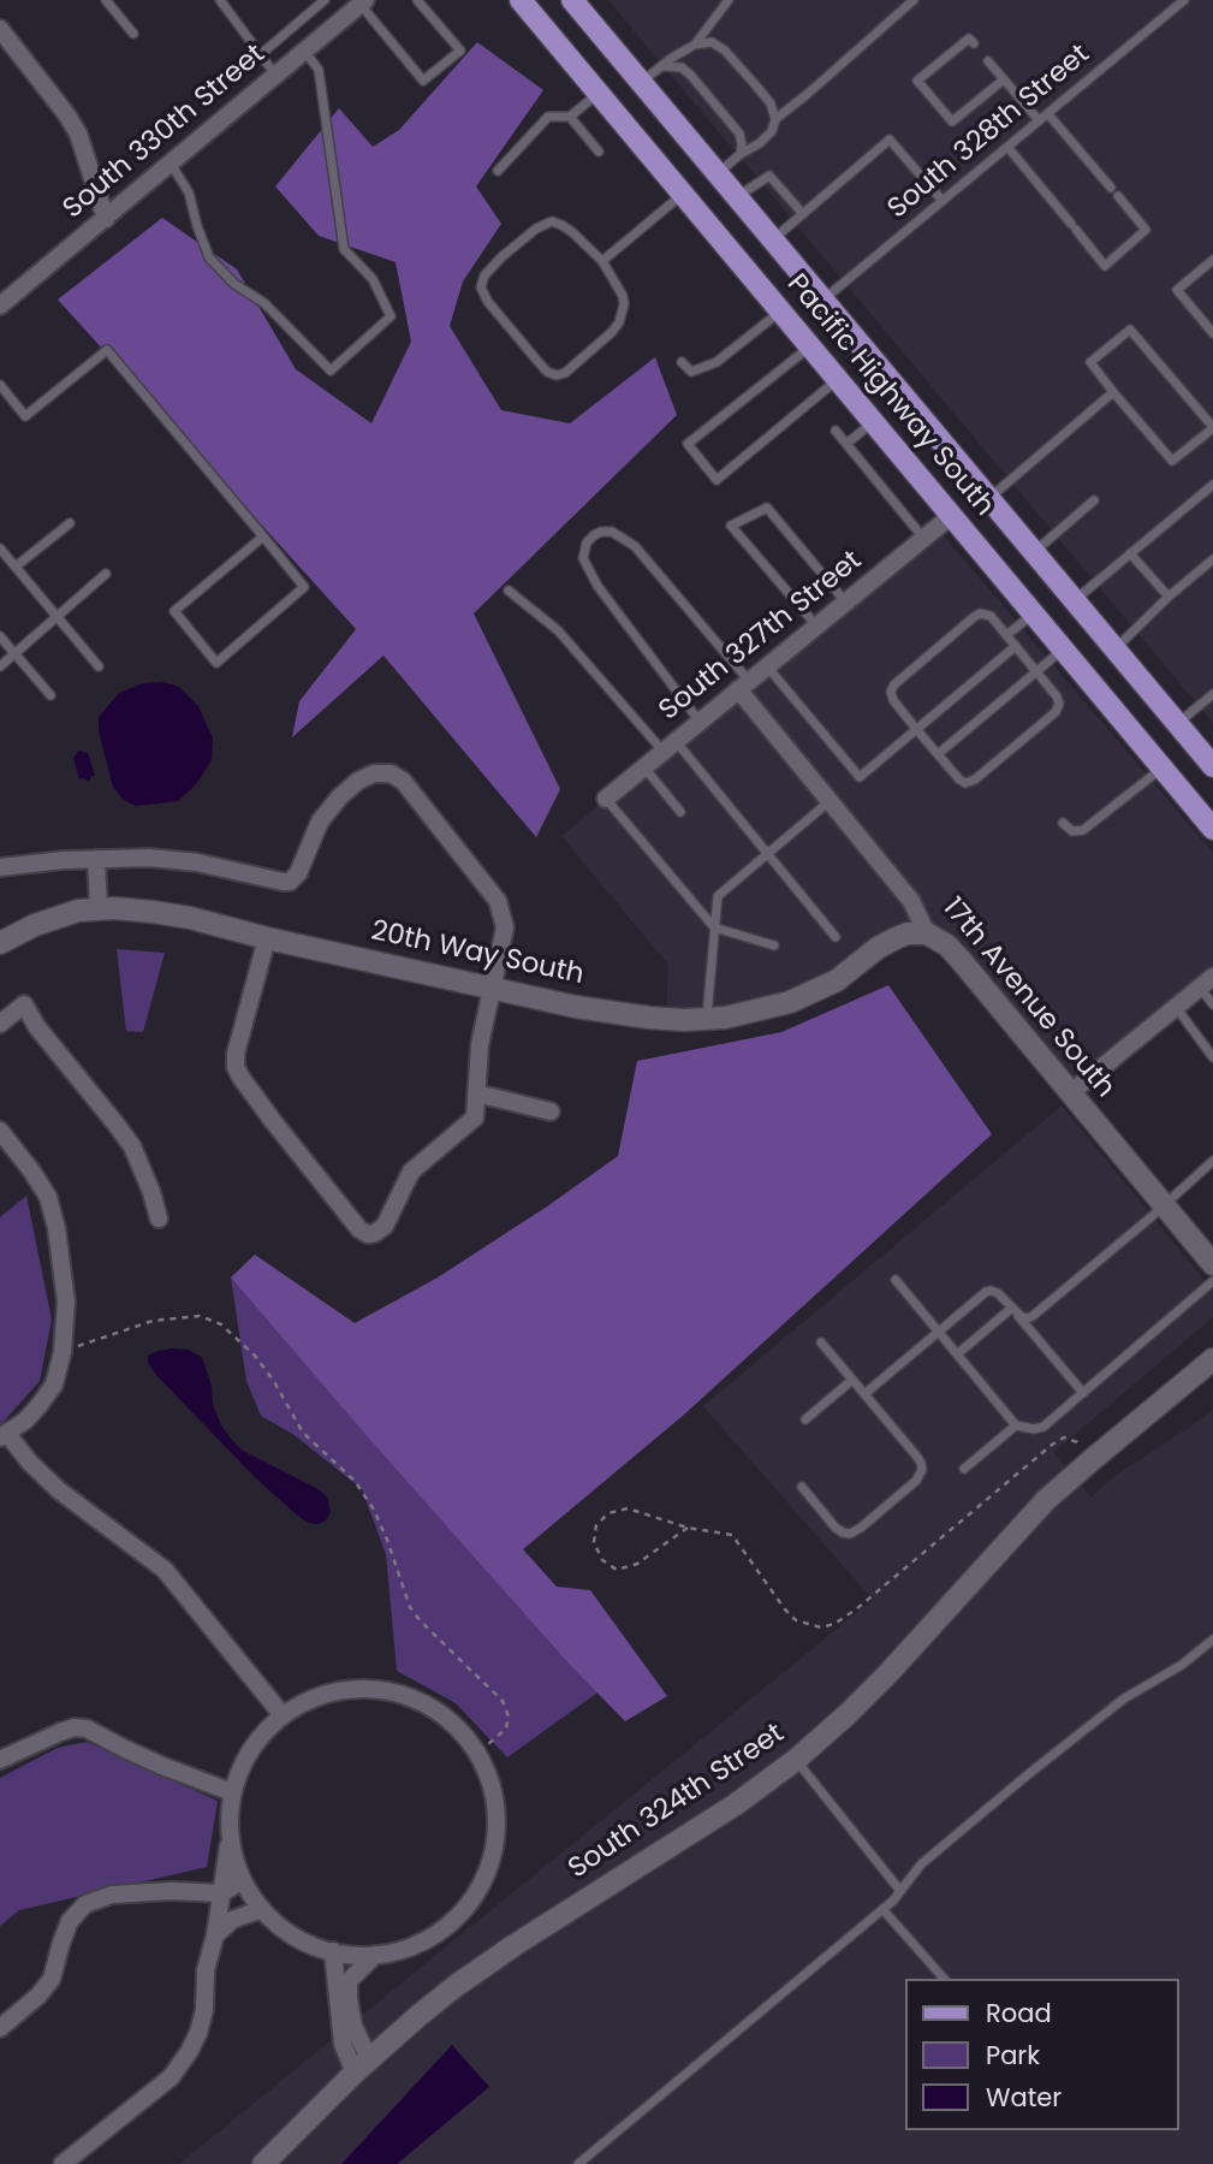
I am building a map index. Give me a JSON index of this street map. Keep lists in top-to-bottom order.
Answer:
{
  "streets": {
    "main road": ["Pacific Highway South"],
    "street": [
      "South 330th Street",
      "South 327th Street",
      "20th Way South",
      "17th Avenue South",
      "South 324th Street"
    ],
    "lane": ["South 328th Street"]
  },
  "crossings": [
    ["South 328th Street", "Pacific Highway South"],
    ["Pacific Highway South", "South 327th Street"],
    ["South 327th Street", "17th Avenue South"],
    ["20th Way South", "17th Avenue South"]
  ],
  "legend": ["Road", "Park", "Water"]
}
